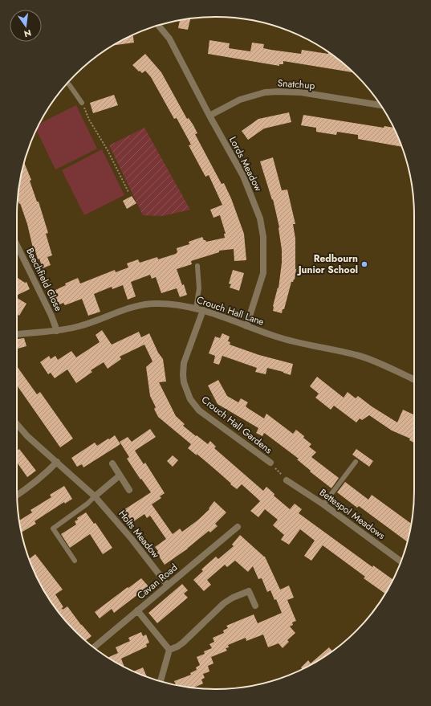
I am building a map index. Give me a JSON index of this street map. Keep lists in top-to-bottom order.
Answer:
{
  "streets": {
    "street": [
      "Snatchup",
      "Lords Meadow",
      "Beechfield Close",
      "Crouch Hall Lane",
      "Crouch Hall Gardens",
      "Bettespol Meadows",
      "Holts Meadow",
      "Cavan Road"
    ]
  },
  "crossings": [
    ["Snatchup", "Lords Meadow"],
    ["Lords Meadow", "Crouch Hall Lane"],
    ["Beechfield Close", "Crouch Hall Lane"],
    ["Crouch Hall Lane", "Crouch Hall Gardens"],
    ["Holts Meadow", "Cavan Road"]
  ],
  "places": ["Redbourn Junior School"],
  "north": "bottom"
}
